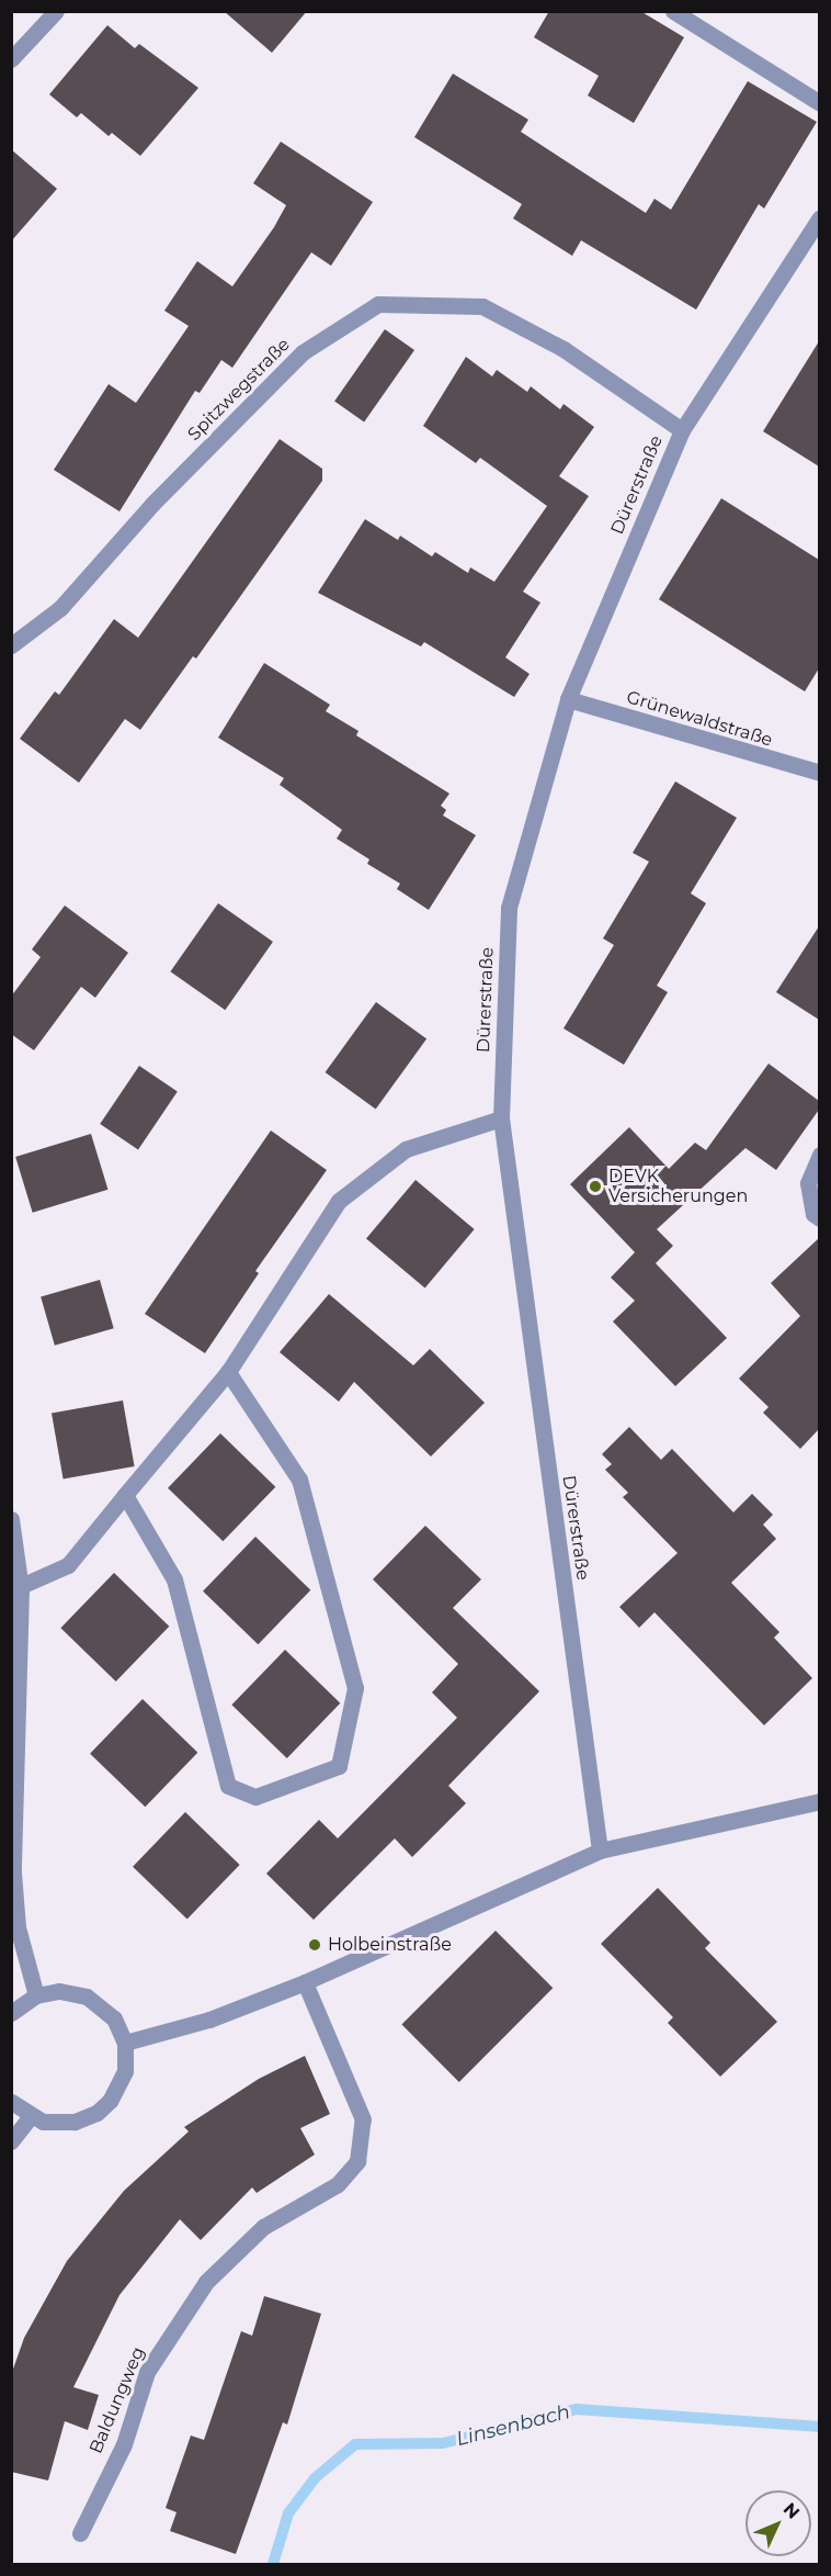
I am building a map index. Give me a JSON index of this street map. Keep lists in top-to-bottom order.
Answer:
{
  "streets": {
    "street": [
      "Spitzwegstraße",
      "Dürerstraße",
      "Grünewaldstraße",
      "Baldungweg"
    ]
  },
  "crossings": [
    ["Spitzwegstraße", "Dürerstraße"],
    ["Dürerstraße", "Grünewaldstraße"]
  ],
  "water": ["Linsenbach"],
  "places": ["DEVK Versicherungen", "Holbeinstraße"],
  "north": "top right"
}
